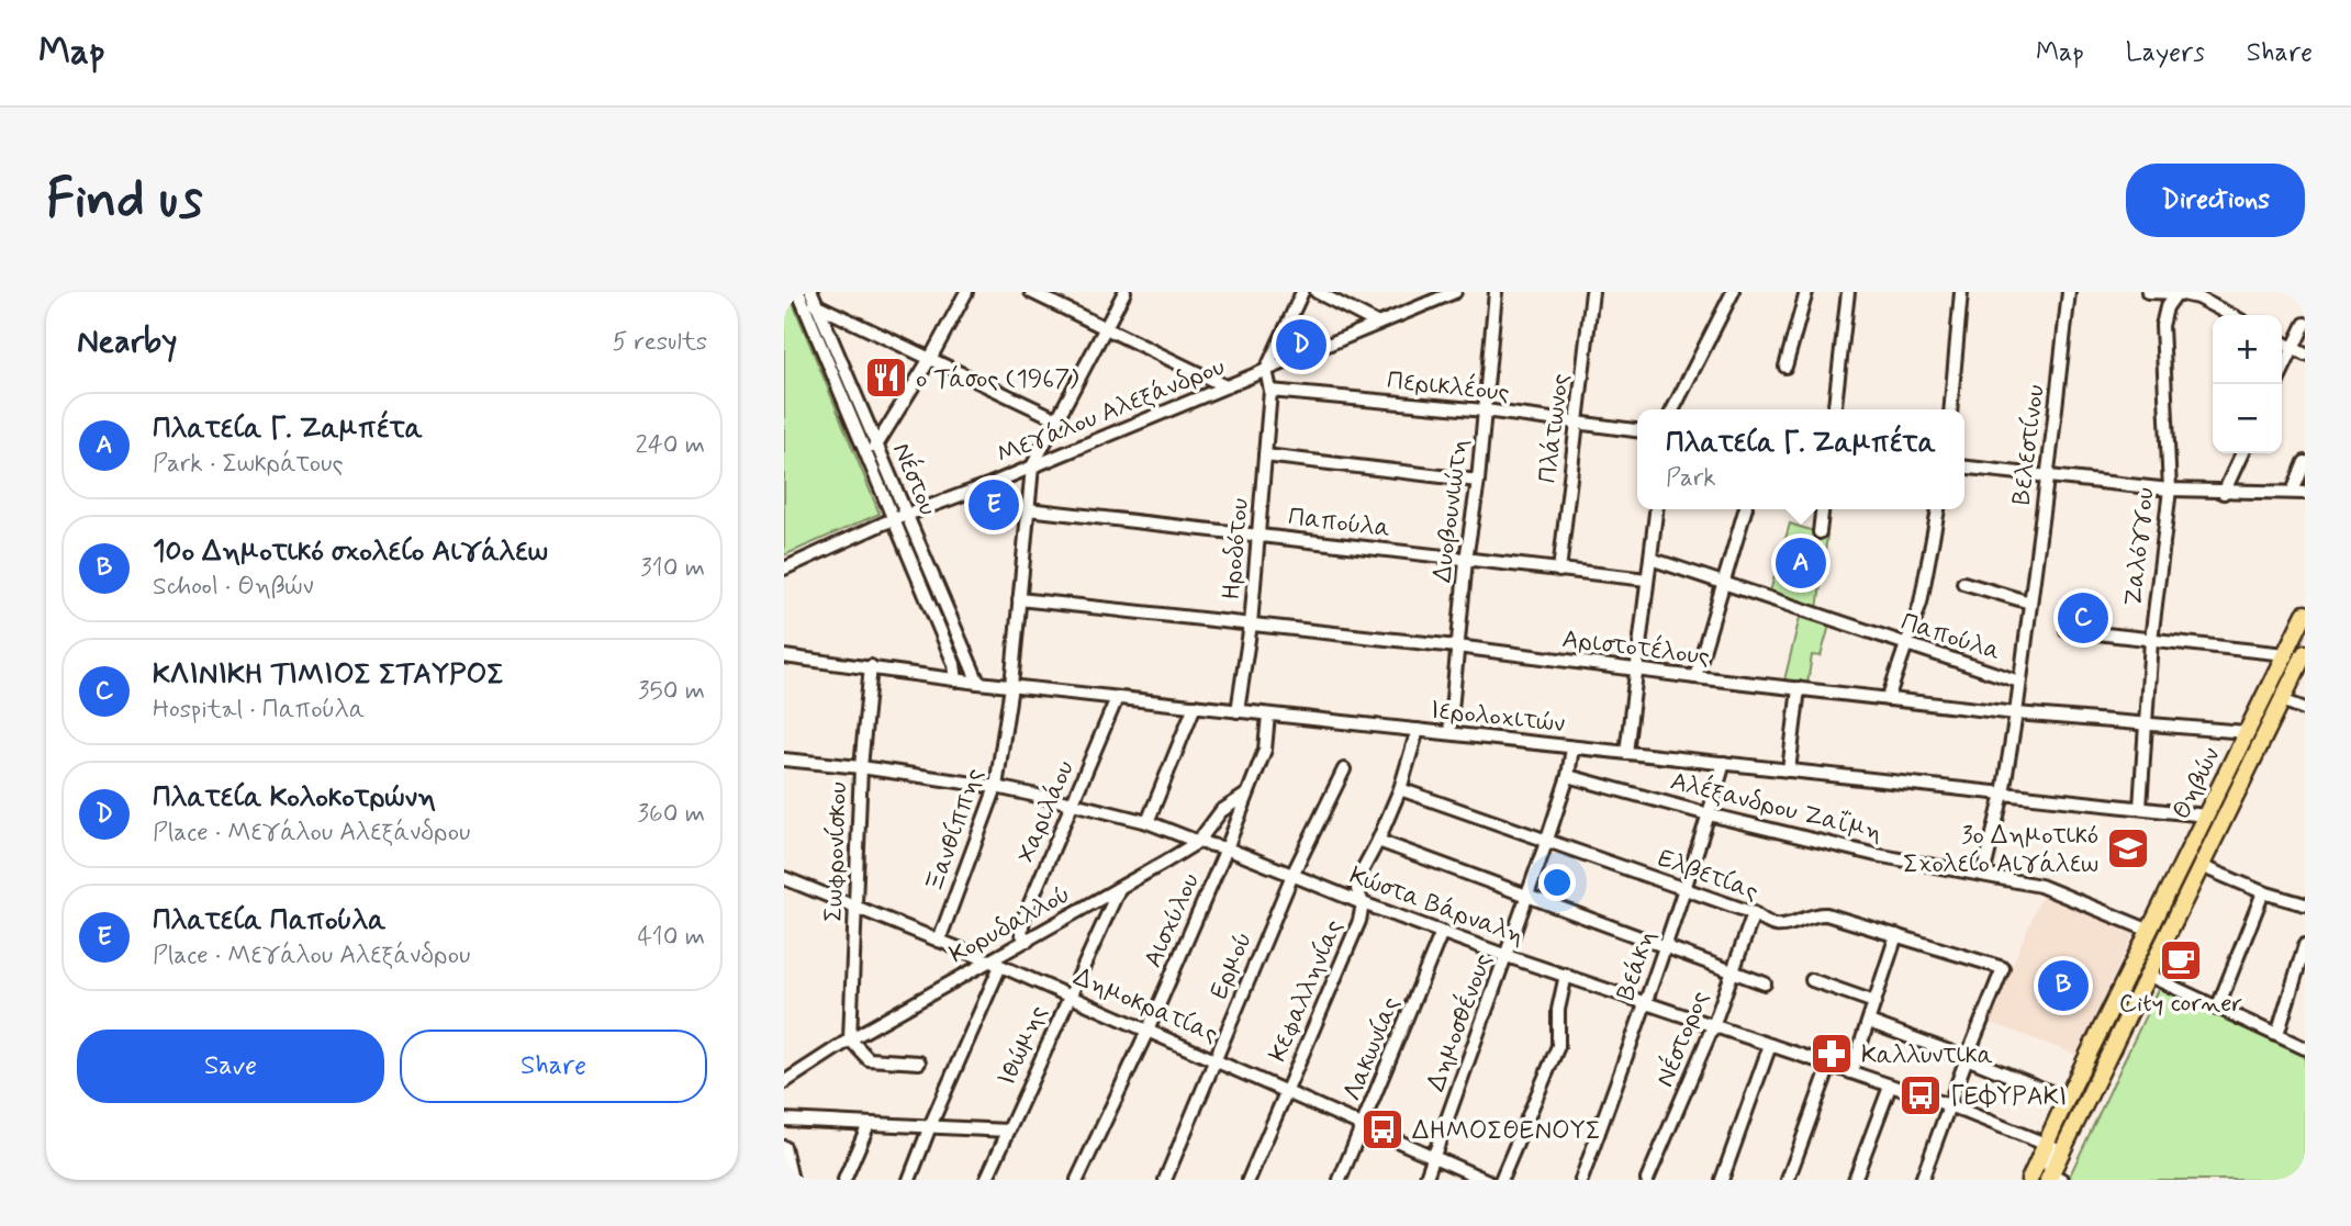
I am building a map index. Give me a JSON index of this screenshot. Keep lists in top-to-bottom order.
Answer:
{
  "streets": {
    "main road": ["Θηβών"],
    "street": [
      "Περικλέους",
      "Μεγάλου Αλεξάνδρου",
      "Πλάτωνος",
      "Βελεστίνου",
      "Νέστου",
      "Δυοβουνιώτη",
      "Παπούλα",
      "Ζαλόγγου",
      "Ηροδότου",
      "Αριστοτέλους",
      "Ιερολοχιτών",
      "Αλέξανδρου Ζαΐμη",
      "Χαριλάου",
      "Ξανθίππης",
      "Σωφρονίσκου",
      "Ελβετίας",
      "Κώστα Βάρναλη",
      "Αισχύλου",
      "Κορυδαλλού",
      "Ερμού",
      "Βεάκη",
      "Κεφαλληνίας",
      "Δημοκρατίας",
      "Δημοσθένους",
      "Νέστορος",
      "Ιθώμης",
      "Λακωνίας"
    ]
  },
  "crossings": [
    ["Περικλέους", "Πλάτωνος"],
    ["Περικλέους", "Δυοβουνιώτη"],
    ["Περικλέους", "Ηροδότου"],
    ["Μεγάλου Αλεξάνδρου", "Νέστου"],
    ["Μεγάλου Αλεξάνδρου", "Ξανθίππης"],
    ["Πλάτωνος", "Παπούλα"],
    ["Βελεστίνου", "Παπούλα"],
    ["Βελεστίνου", "Αριστοτέλους"],
    ["Βελεστίνου", "Ιερολοχιτών"],
    ["Βελεστίνου", "Αλέξανδρου Ζαΐμη"],
    ["Νέστου", "Ιερολοχιτών"],
    ["Δυοβουνιώτη", "Παπούλα"],
    ["Δυοβουνιώτη", "Αριστοτέλους"],
    ["Δυοβουνιώτη", "Ιερολοχιτών"],
    ["Παπούλα", "Ηροδότου"],
    ["Παπούλα", "Ξανθίππης"],
    ["Ζαλόγγου", "Αριστοτέλους"],
    ["Ζαλόγγου", "Ιερολοχιτών"],
    ["Ηροδότου", "Αριστοτέλους"],
    ["Ηροδότου", "Ιερολοχιτών"],
    ["Αριστοτέλους", "Θηβών"],
    ["Αριστοτέλους", "Ξανθίππης"],
    ["Ιερολοχιτών", "Θηβών"],
    ["Ιερολοχιτών", "Χαριλάου"],
    ["Ιερολοχιτών", "Ξανθίππης"],
    ["Ιερολοχιτών", "Σωφρονίσκου"],
    ["Ιερολοχιτών", "Αισχύλου"],
    ["Ιερολοχιτών", "Βεάκη"],
    ["Ιερολοχιτών", "Κεφαλληνίας"],
    ["Ιερολοχιτών", "Δημοσθένους"],
    ["Θηβών", "Αλέξανδρου Ζαΐμη"],
    ["Θηβών", "Κώστα Βάρναλη"],
    ["Αλέξανδρου Ζαΐμη", "Βεάκη"],
    ["Αλέξανδρου Ζαΐμη", "Δημοσθένους"],
    ["Χαριλάου", "Κώστα Βάρναλη"],
    ["Χαριλάου", "Κορυδαλλού"],
    ["Ξανθίππης", "Κώστα Βάρναλη"],
    ["Ξανθίππης", "Δημοκρατίας"],
    ["Σωφρονίσκου", "Κώστα Βάρναλη"],
    ["Σωφρονίσκου", "Κορυδαλλού"],
    ["Σωφρονίσκου", "Δημοκρατίας"],
    ["Ελβετίας", "Βεάκη"],
    ["Ελβετίας", "Κεφαλληνίας"],
    ["Ελβετίας", "Δημοσθένους"],
    ["Ελβετίας", "Νέστορος"],
    ["Κώστα Βάρναλη", "Αισχύλου"],
    ["Κώστα Βάρναλη", "Κορυδαλλού"],
    ["Κώστα Βάρναλη", "Ερμού"],
    ["Κώστα Βάρναλη", "Βεάκη"],
    ["Κώστα Βάρναλη", "Κεφαλληνίας"],
    ["Κώστα Βάρναλη", "Δημοσθένους"],
    ["Κώστα Βάρναλη", "Νέστορος"],
    ["Κώστα Βάρναλη", "Λακωνίας"],
    ["Αισχύλου", "Κορυδαλλού"],
    ["Αισχύλου", "Δημοκρατίας"],
    ["Κορυδαλλού", "Δημοκρατίας"],
    ["Κορυδαλλού", "Ιθώμης"],
    ["Ερμού", "Δημοκρατίας"],
    ["Κεφαλληνίας", "Δημοκρατίας"],
    ["Δημοκρατίας", "Δημοσθένους"],
    ["Δημοκρατίας", "Ιθώμης"],
    ["Δημοκρατίας", "Λακωνίας"]
  ],
  "places": {
    "restaurant": ["ο Τάσος (1967)"],
    "school or university": ["3ο Δημοτικό Σχολείο Αιγάλεω"],
    "cafe": ["City corner"],
    "pharmacy": ["Καλλυντικα"],
    "bus stop": ["ΓΕΦΥΡΑΚΙ", "ΔΗΜΟΣΘΕΝΟΥΣ"]
  },
  "page": {
    "header": "Map",
    "nav": ["Map", "Layers", "Share"],
    "buttons": [
      "Directions",
      ["Save", "Share"]
    ],
    "title": "Find us",
    "heading": ["Nearby", "5 results"],
    "map_buttons": ["+", "−"],
    "pins": [
      "D",
      "E",
      "A",
      "C",
      "B"
    ],
    "list": [
      {
        "mark": "A",
        "name": "Πλατεία Γ. Ζαμπέτα",
        "note": "Park · Σωκράτους",
        "value": "240 m"
      },
      {
        "mark": "B",
        "name": "10ο Δημοτικό σχολείο Αιγάλεω",
        "note": "School · Θηβών",
        "value": "310 m"
      },
      {
        "mark": "C",
        "name": "ΚΛΙΝΙΚΗ ΤΙΜΙΟΣ ΣΤΑΥΡΟΣ",
        "note": "Hospital · Παπούλα",
        "value": "350 m"
      },
      {
        "mark": "D",
        "name": "Πλατεία Κολοκοτρώνη",
        "note": "Place · Μεγάλου Αλεξάνδρου",
        "value": "360 m"
      },
      {
        "mark": "E",
        "name": "Πλατεία Παπούλα",
        "note": "Place · Μεγάλου Αλεξάνδρου",
        "value": "410 m"
      }
    ],
    "popup": ["Πλατεία Γ. Ζαμπέτα", "Park"]
  }
}
